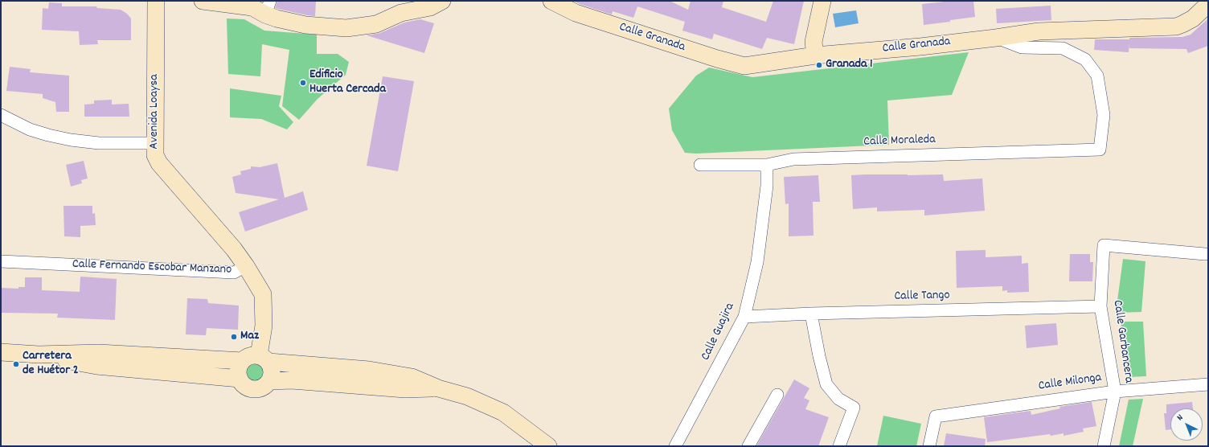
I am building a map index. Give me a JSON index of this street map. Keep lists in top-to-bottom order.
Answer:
{
  "streets": {
    "street": [
      "Calle Granada",
      "Avenida Loaysa",
      "Calle Moraleda",
      "Calle Fernando Escobar Manzano",
      "Calle Tango",
      "Calle Guajira",
      "Calle Garbancera",
      "Calle Milonga"
    ]
  },
  "crossings": [
    ["Calle Granada", "Calle Moraleda"],
    ["Avenida Loaysa", "Calle Fernando Escobar Manzano"],
    ["Calle Moraleda", "Calle Guajira"],
    ["Calle Tango", "Calle Guajira"],
    ["Calle Tango", "Calle Garbancera"],
    ["Calle Garbancera", "Calle Milonga"]
  ],
  "places": [
    "Granada 1",
    "Edificio Huerta Cercada",
    "Maz",
    "Carretera de Huétor 2"
  ],
  "north": "top left"
}
